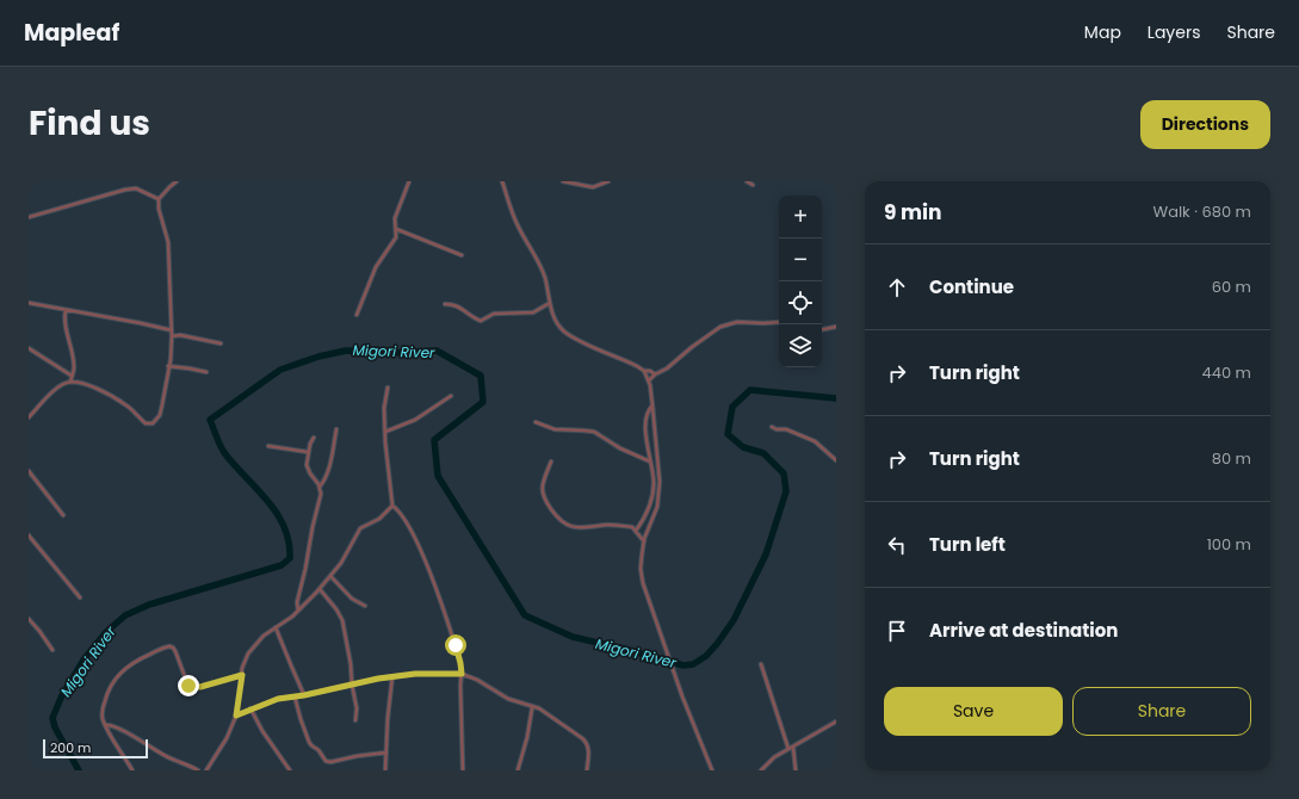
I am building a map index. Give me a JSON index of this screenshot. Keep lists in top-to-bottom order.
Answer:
{
  "water": ["Migori River"],
  "scale_bar": "200 m",
  "page": {
    "header": "Mapleaf",
    "nav": ["Map", "Layers", "Share"],
    "title": "Find us",
    "buttons": [
      "Directions",
      ["Save", "Share"]
    ],
    "heading": ["9 min", "Walk · 680 m"],
    "map_buttons": ["+", "−"],
    "list": [
      ["Continue", "60 m"],
      ["Turn right", "440 m"],
      ["Turn right", "80 m"],
      ["Turn left", "100 m"],
      "Arrive at destination"
    ],
    "scale": "200 m"
  }
}
